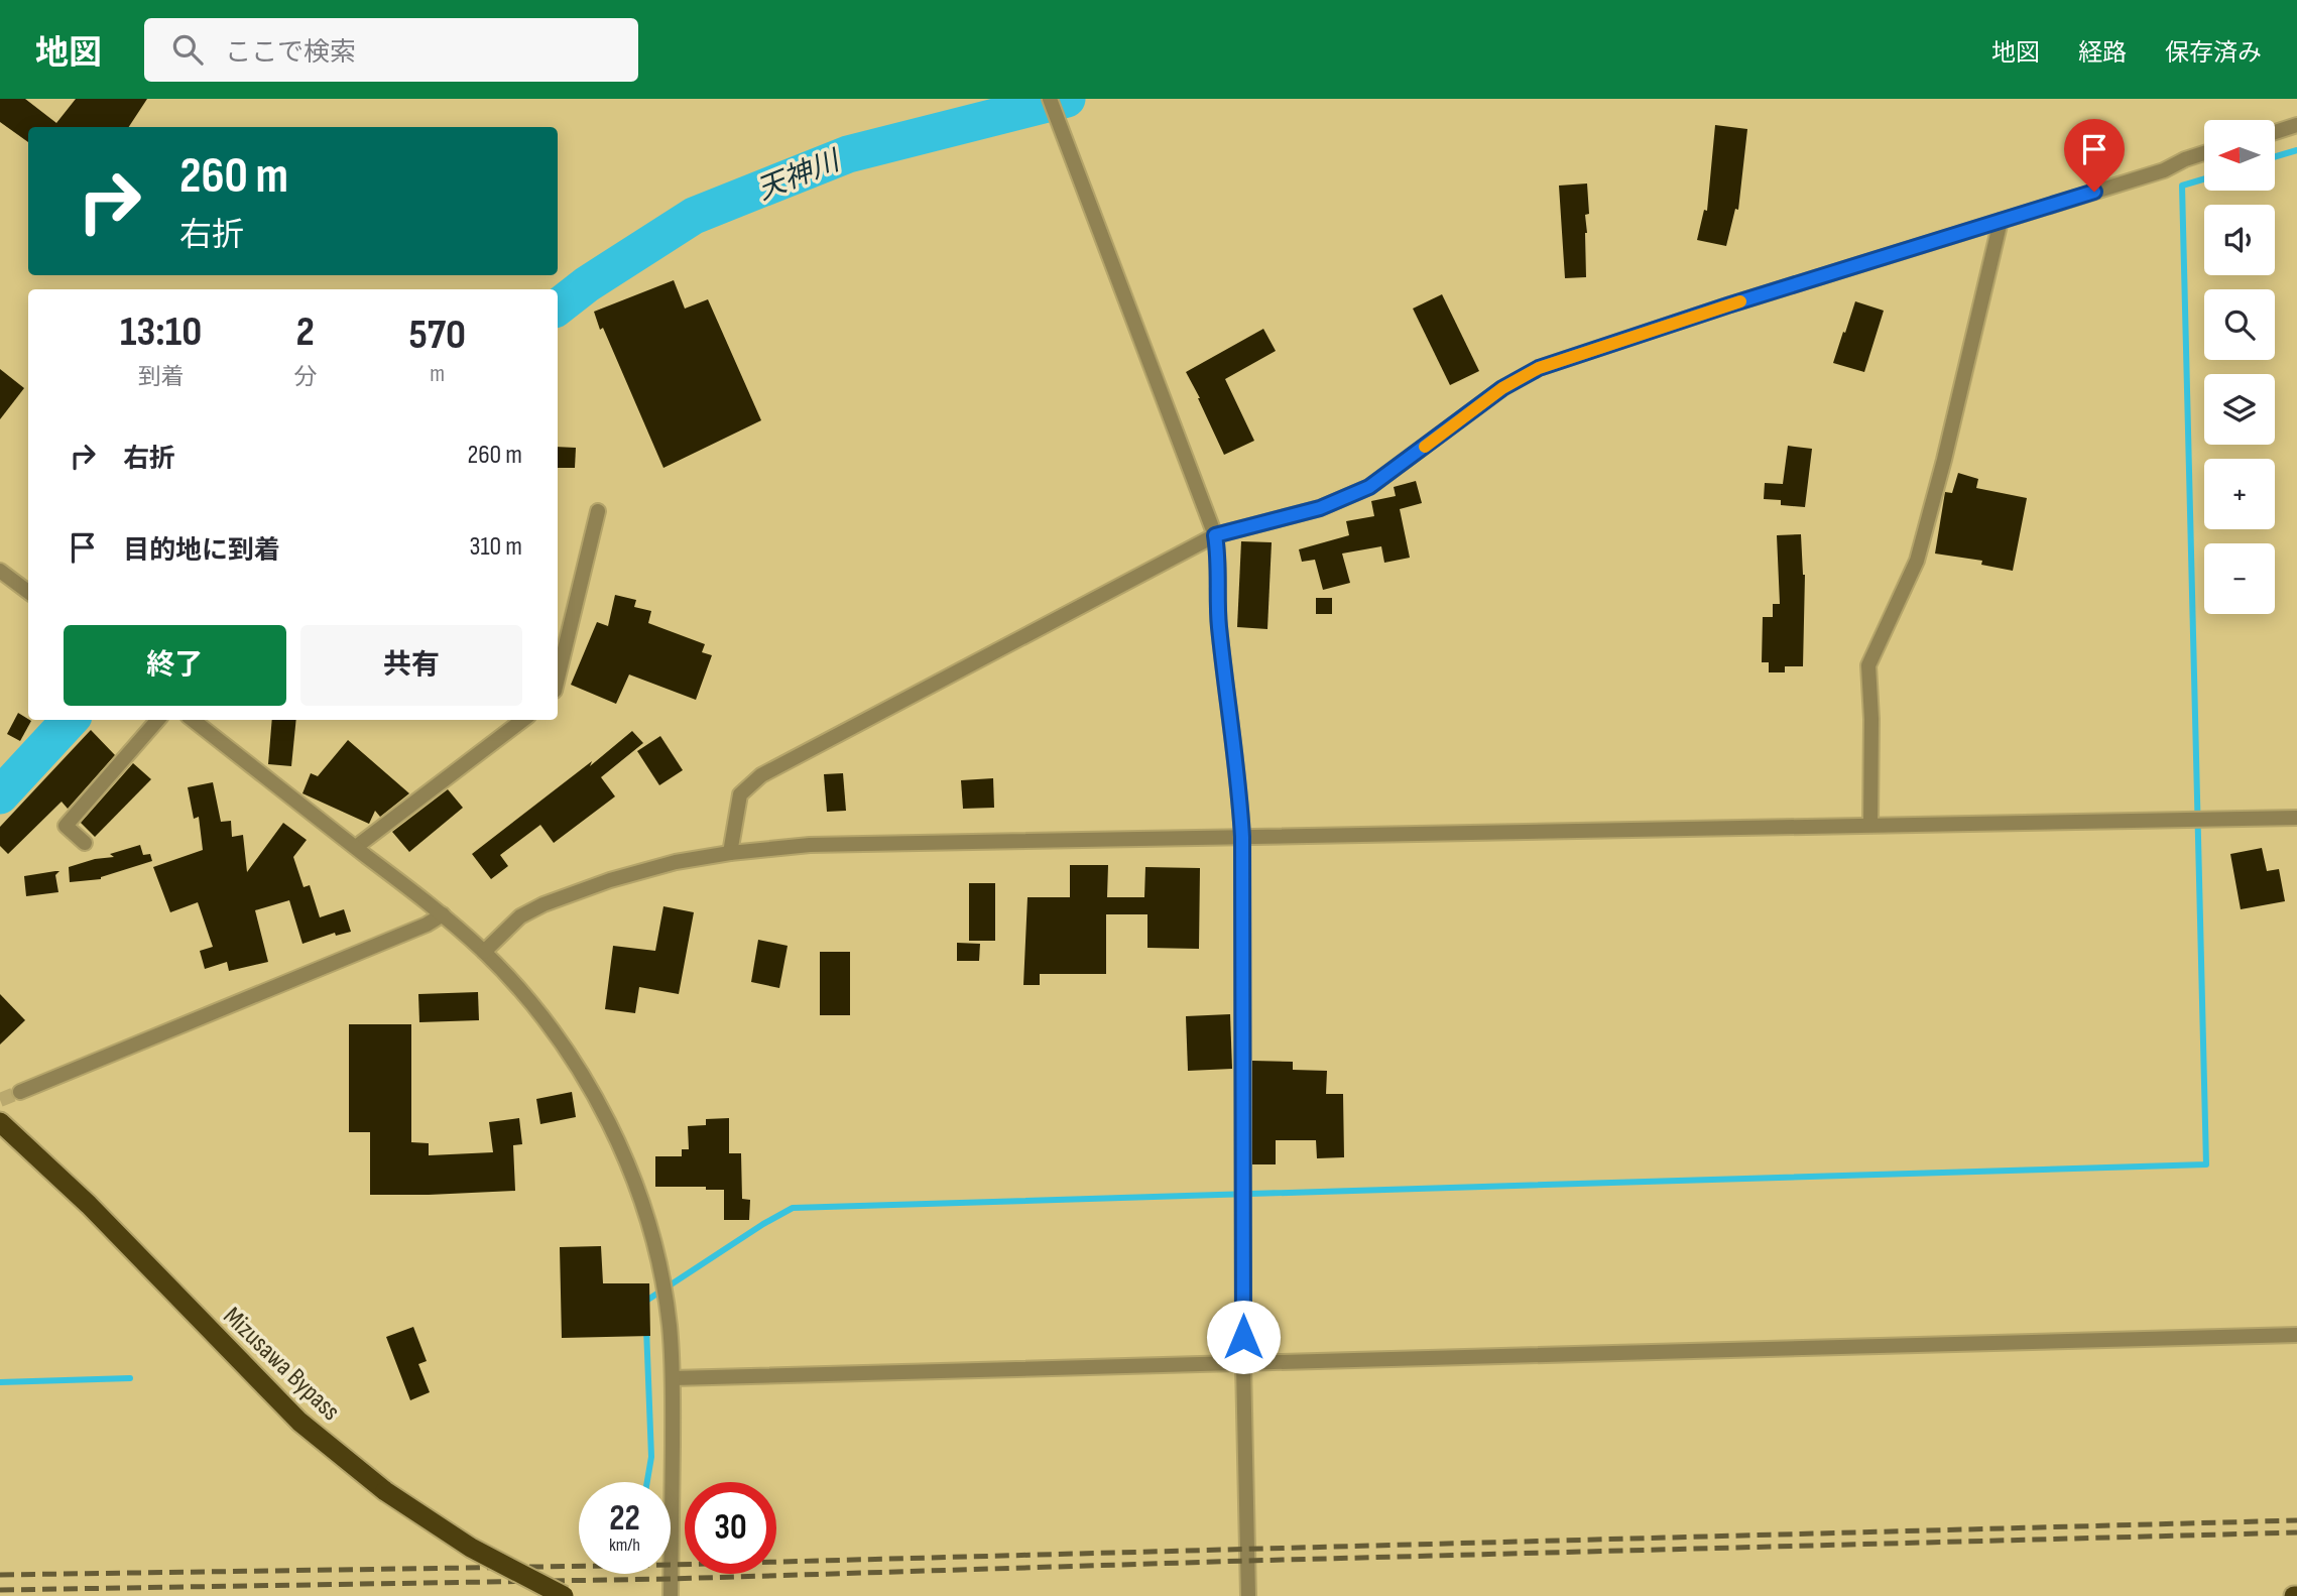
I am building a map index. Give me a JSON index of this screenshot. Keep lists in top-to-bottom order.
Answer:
{
  "streets": {
    "highway": ["Mizusawa Bypass"]
  },
  "water": ["天神川"],
  "north": "left",
  "page": {
    "header": "地図",
    "search": "ここで検索",
    "nav": ["地図", "経路", "保存済み"],
    "map_buttons": ["+", "−"],
    "turn": ["260 m", "右折"],
    "eta": [
      "13:10",
      "到着",
      "2",
      "分",
      "570",
      "m"
    ],
    "list": [
      {
        "name": "右折",
        "value": "260 m"
      },
      {
        "name": "目的地に到着",
        "value": "310 m"
      }
    ],
    "buttons": ["終了", "共有"],
    "speed": "22 km/h",
    "limit": "30"
  }
}
